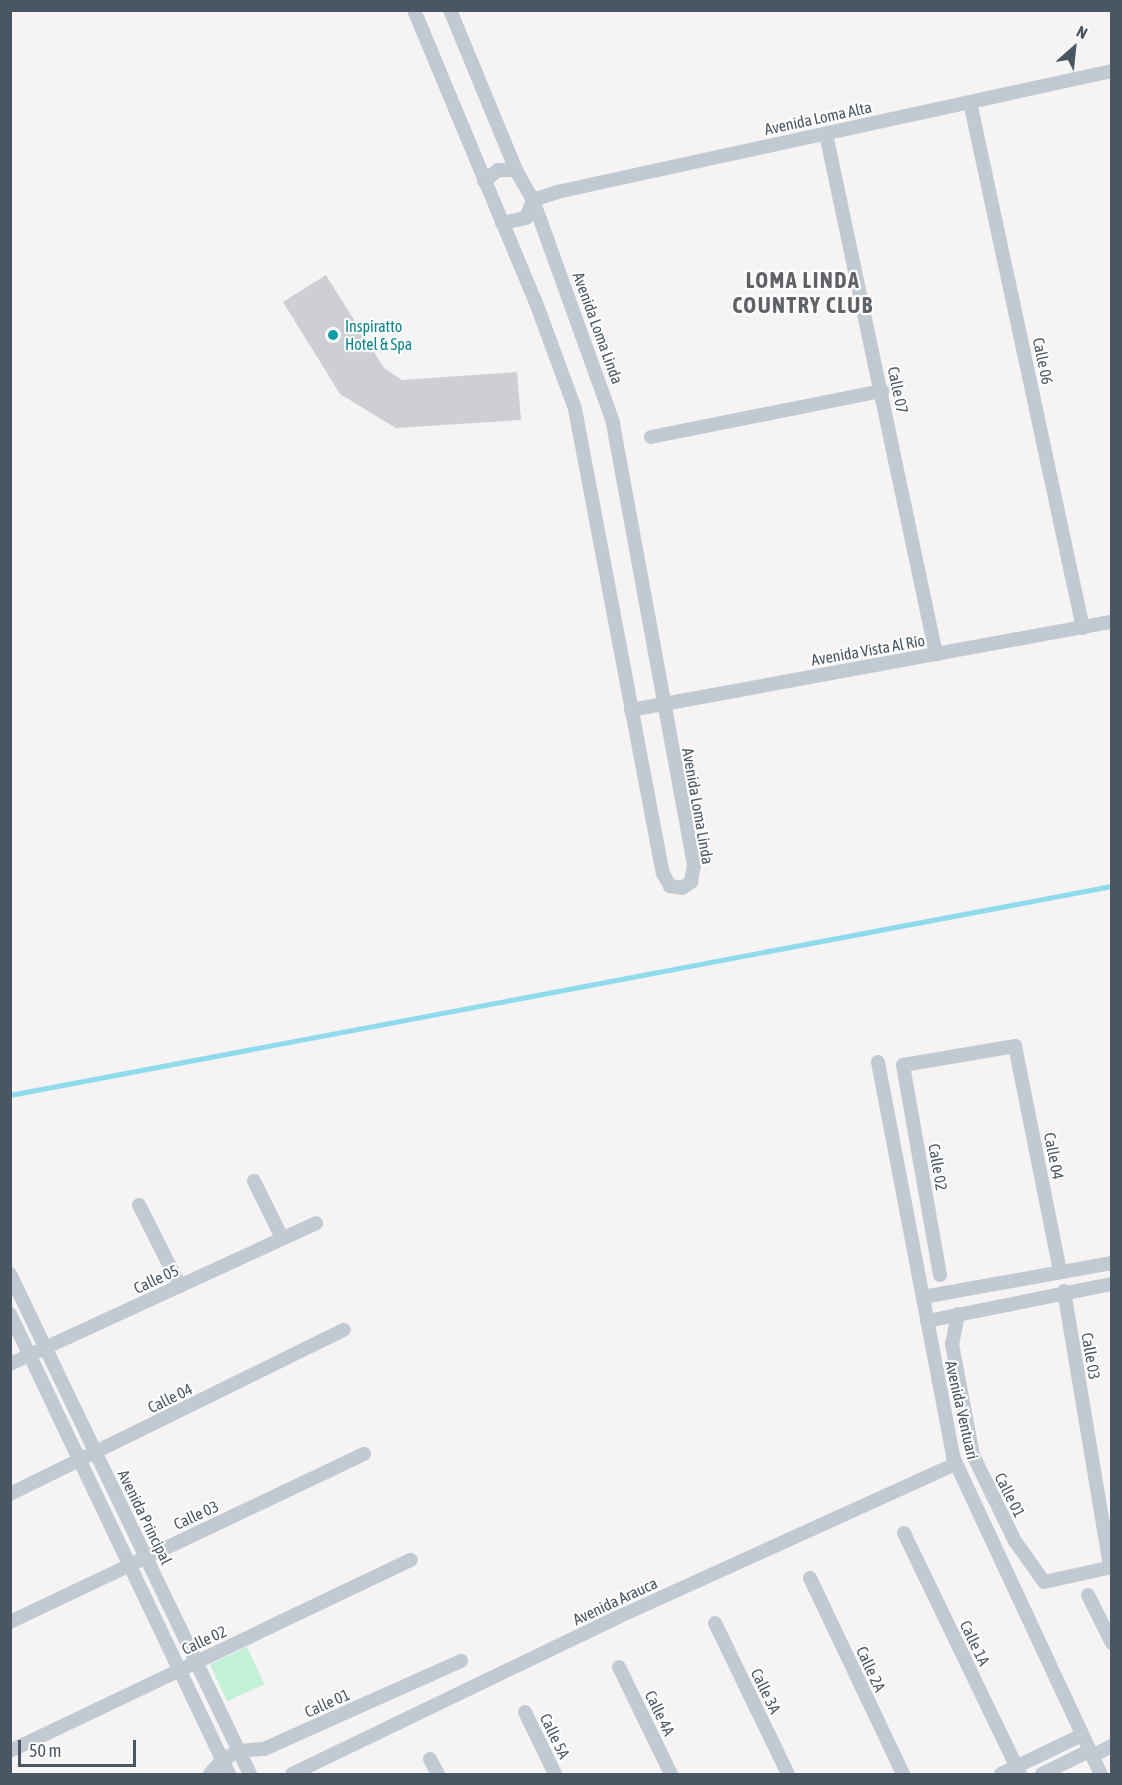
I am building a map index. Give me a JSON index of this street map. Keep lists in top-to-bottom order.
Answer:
{
  "streets": {
    "street": [
      "Avenida Loma Alta",
      "Avenida Loma Linda",
      "Calle 06",
      "Calle 07",
      "Avenida Vista Al Río",
      "Calle 04",
      "Calle 02",
      "Calle 05",
      "Calle 03",
      "Avenida Ventuari",
      "Calle 01",
      "Avenida Principal",
      "Avenida Arauca",
      "Calle 1A",
      "Calle 2A",
      "Calle 3A",
      "Calle 4A",
      "Calle 5A"
    ]
  },
  "crossings": [
    ["Avenida Loma Alta", "Avenida Loma Linda"],
    ["Avenida Loma Alta", "Calle 06"],
    ["Avenida Loma Alta", "Calle 07"],
    ["Avenida Loma Linda", "Avenida Vista Al Río"],
    ["Calle 06", "Avenida Vista Al Río"],
    ["Calle 07", "Avenida Vista Al Río"],
    ["Calle 04", "Calle 02"],
    ["Calle 04", "Avenida Principal"],
    ["Calle 02", "Avenida Principal"],
    ["Calle 05", "Avenida Principal"],
    ["Calle 03", "Calle 01"],
    ["Calle 03", "Avenida Principal"],
    ["Avenida Ventuari", "Avenida Arauca"],
    ["Calle 01", "Avenida Principal"]
  ],
  "districts": ["LOMA LINDA COUNTRY CLUB"],
  "places": ["Inspiratto Hotel & Spa"],
  "scale_bar": "50 m",
  "north": "top right"
}
